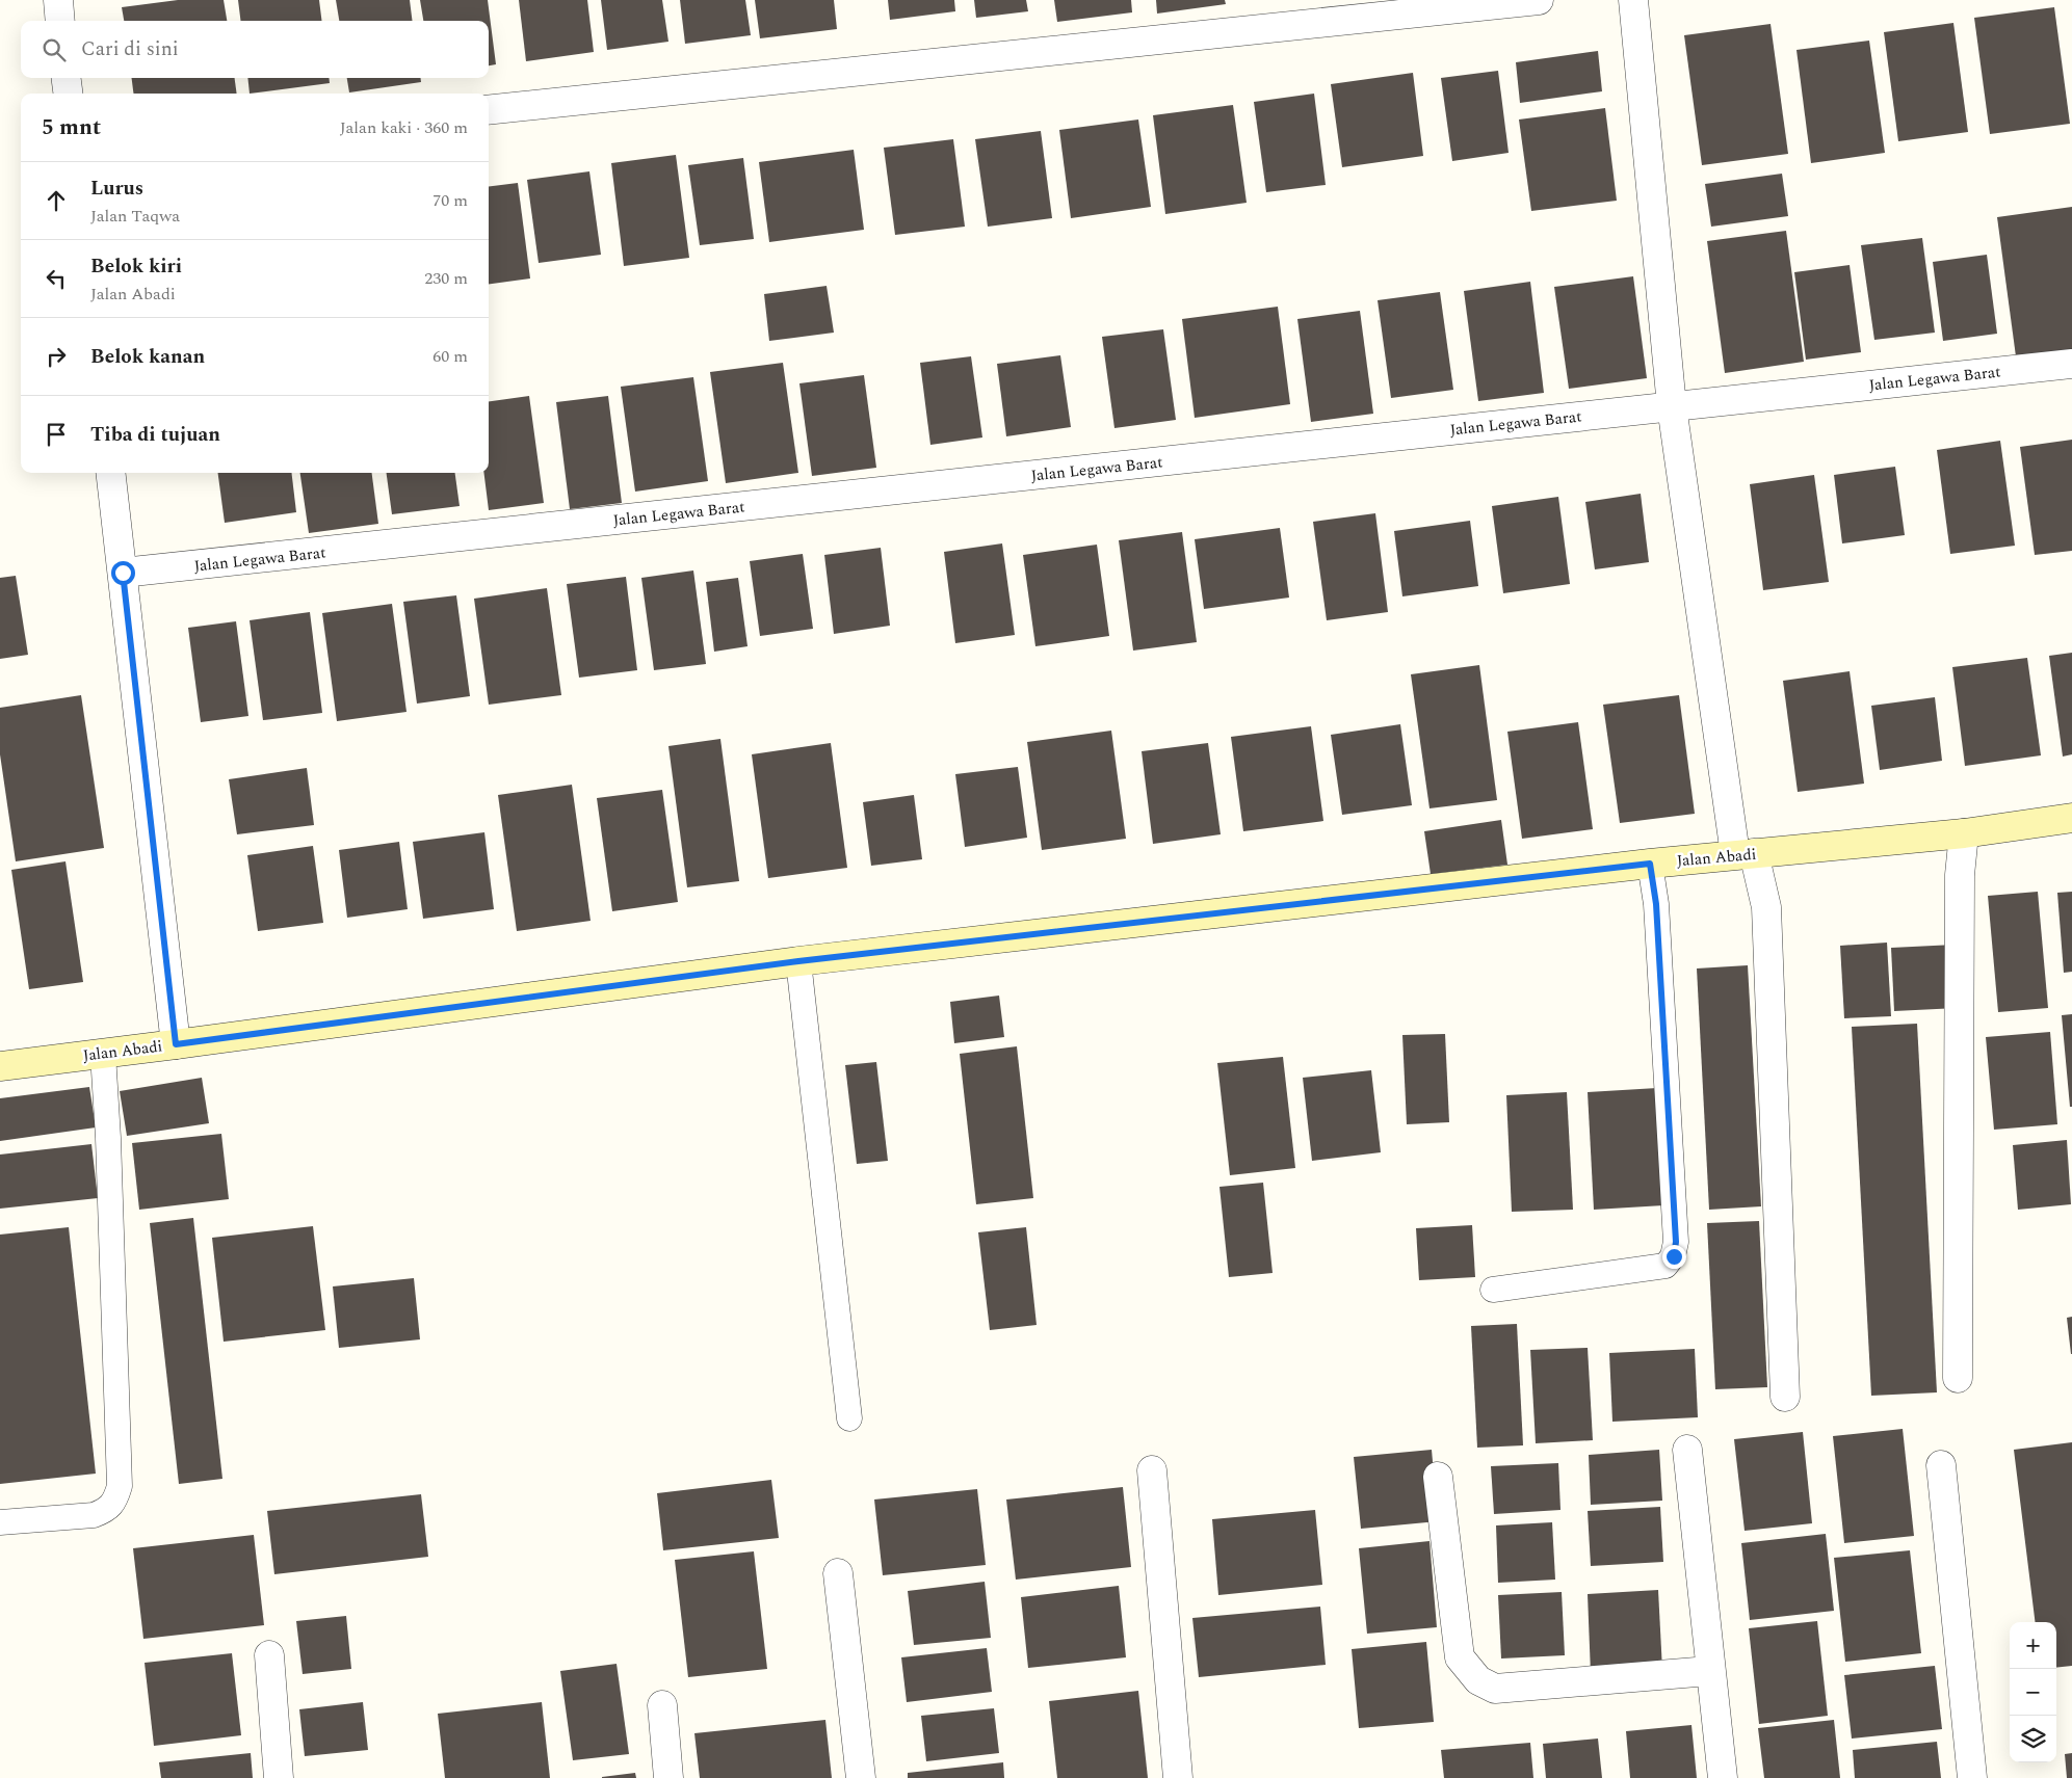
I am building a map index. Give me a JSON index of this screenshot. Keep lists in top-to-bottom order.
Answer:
{
  "streets": {
    "street": ["Jalan Legawa Barat", "Jalan Abadi"]
  },
  "page": {
    "search": "Cari di sini",
    "heading": ["5 mnt", "Jalan kaki · 360 m"],
    "list": [
      ["Lurus", "Jalan Taqwa", "70 m"],
      ["Belok kiri", "Jalan Abadi", "230 m"],
      ["Belok kanan", "60 m"],
      "Tiba di tujuan"
    ],
    "map_buttons": ["+", "−"]
  }
}
